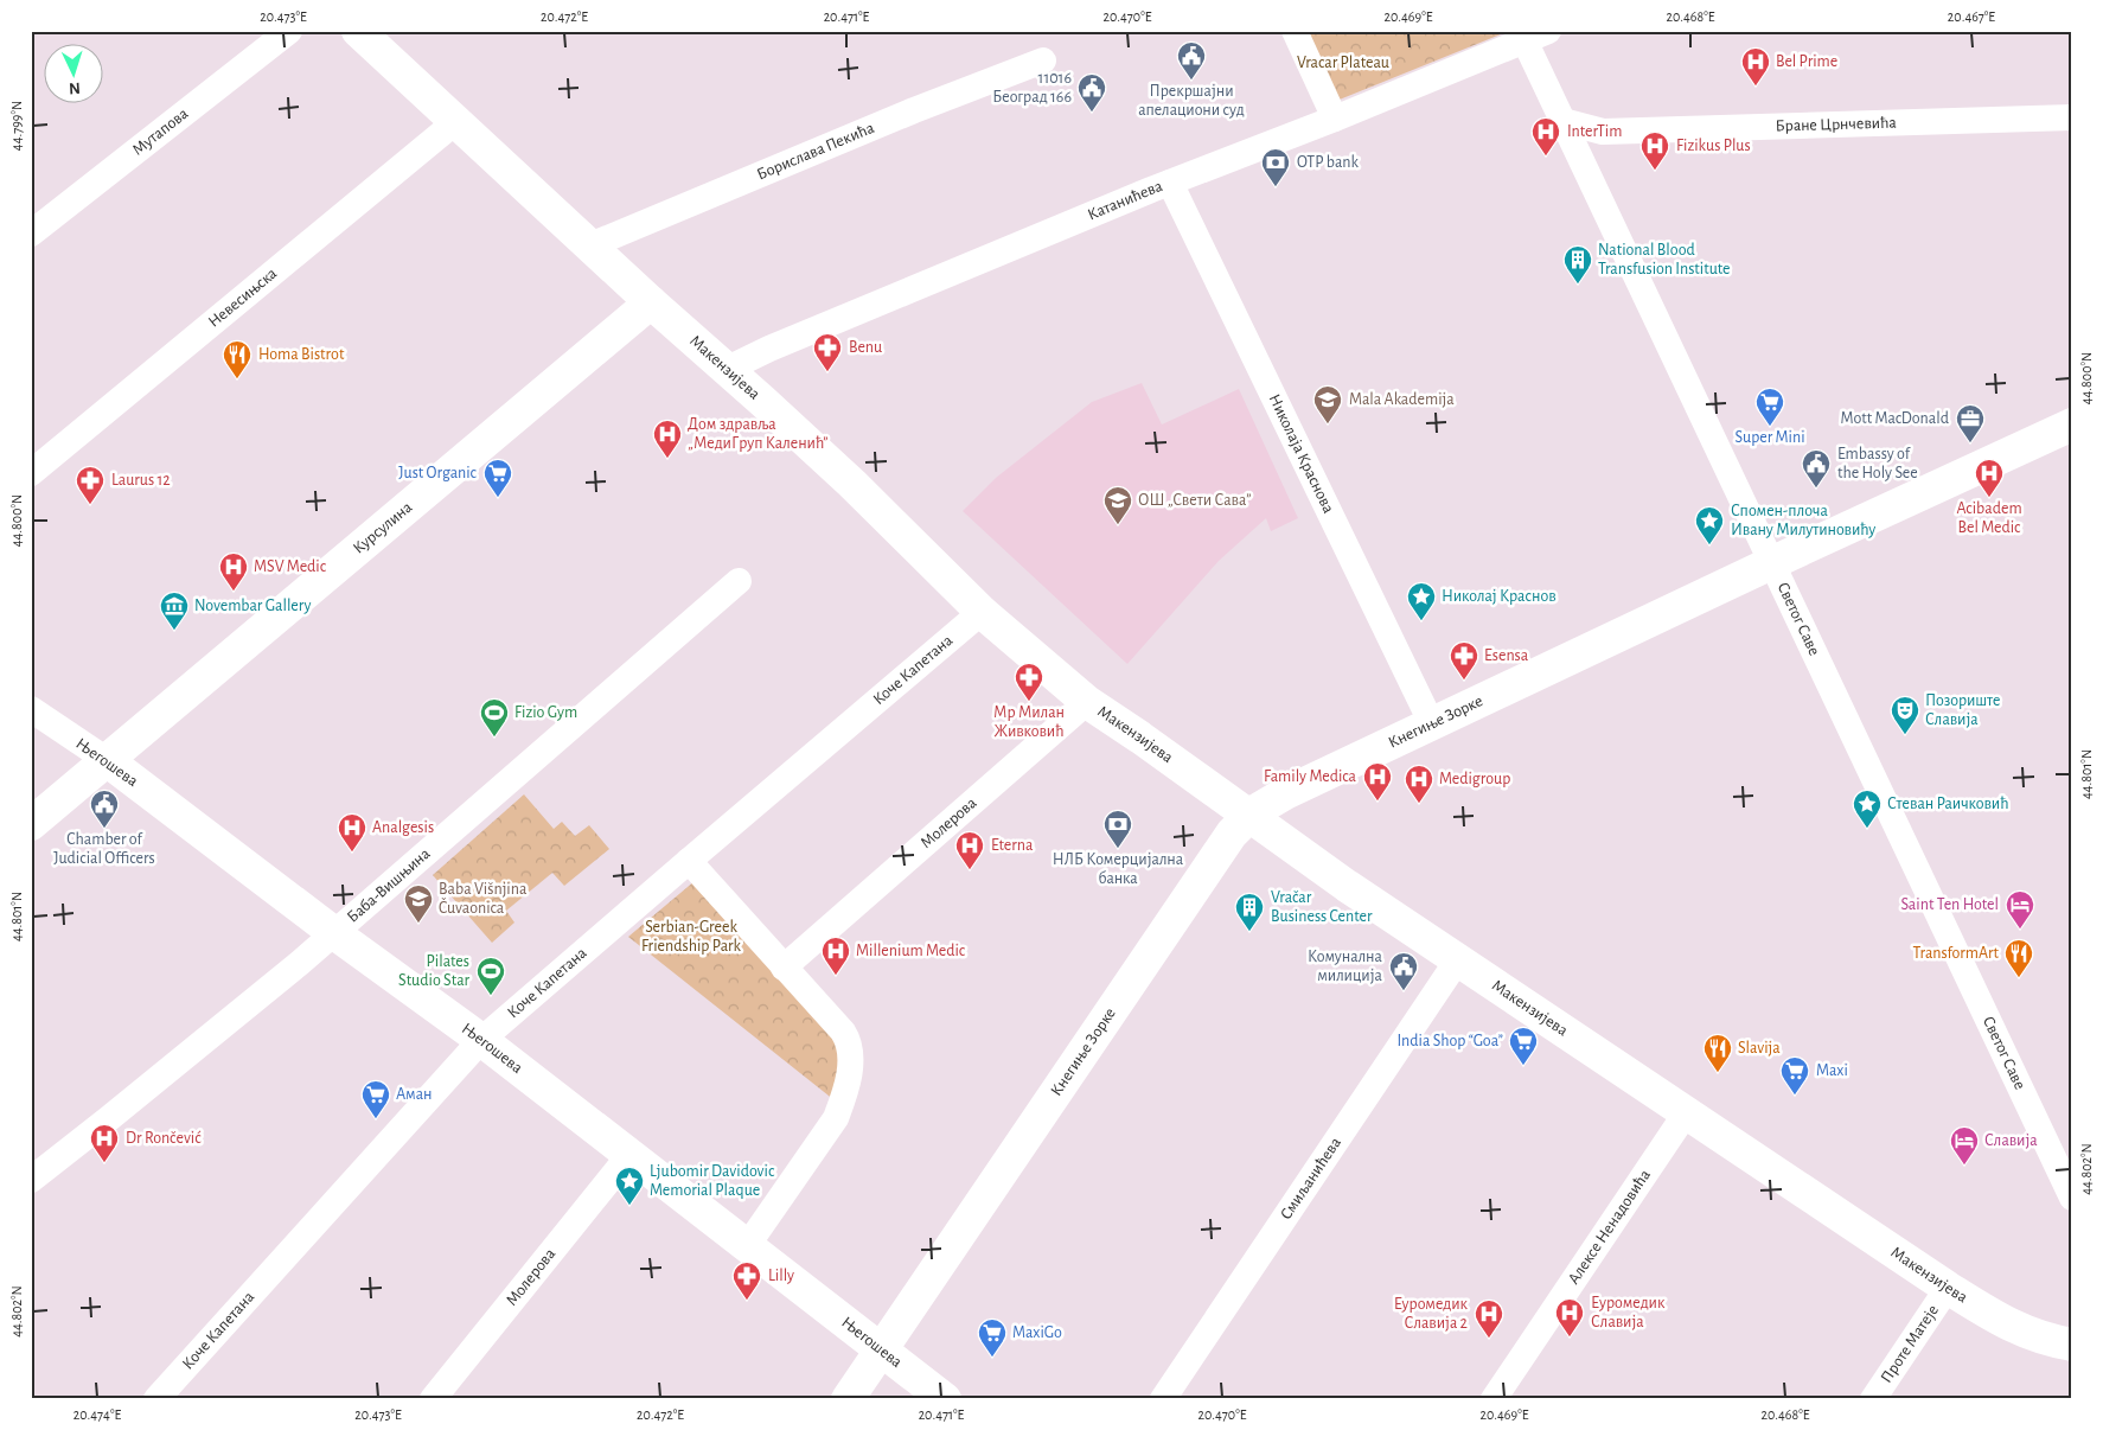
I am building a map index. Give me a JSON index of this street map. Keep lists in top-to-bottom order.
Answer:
{
  "streets": {
    "street": [
      "Бране Црнчевића",
      "Мутапова",
      "Борислава Пекића",
      "Катанићева",
      "Невесињска",
      "Макензијева",
      "Николаја Краснова",
      "Курсулина",
      "Светог Саве",
      "Коче Капетана",
      "Кнегиње Зорке",
      "Његошева",
      "Молерова",
      "Баба-Вишњина",
      "Смиљанићева",
      "Алексе Ненадовића",
      "Проте Матеје"
    ]
  },
  "crossings": [
    ["Бране Црнчевића", "Светог Саве"],
    ["Борислава Пекића", "Макензијева"],
    ["Катанићева", "Макензијева"],
    ["Катанићева", "Николаја Краснова"],
    ["Катанићева", "Светог Саве"],
    ["Невесињска", "Макензијева"],
    ["Макензијева", "Курсулина"],
    ["Макензијева", "Коче Капетана"],
    ["Макензијева", "Кнегиње Зорке"],
    ["Макензијева", "Молерова"],
    ["Макензијева", "Смиљанићева"],
    ["Макензијева", "Алексе Ненадовића"],
    ["Макензијева", "Проте Матеје"],
    ["Николаја Краснова", "Кнегиње Зорке"],
    ["Курсулина", "Његошева"],
    ["Светог Саве", "Кнегиње Зорке"],
    ["Коче Капетана", "Његошева"],
    ["Кнегиње Зорке", "Његошева"],
    ["Његошева", "Молерова"],
    ["Његошева", "Баба-Вишњина"]
  ],
  "parks": ["Vracar Plateau", "Serbian-Greek Friendship Park"],
  "places": {
    "public building": [
      "Прекршајни апелациони суд",
      "11016 Београд 166",
      "Embassy of the Holy See",
      "Chamber of Judicial Officers",
      "Комунална милиција"
    ],
    "hospital": [
      "Bel Prime",
      "InterTim",
      "Fizikus Plus",
      "Дом здравља „МедиГруп Каленић”",
      "Acibadem Bel Medic",
      "MSV Medic",
      "Family Medica",
      "Medigroup",
      "Analgesis",
      "Eterna",
      "Millenium Medic",
      "Dr Rončević",
      "Еуромедик Славија",
      "Еуромедик Славија 2"
    ],
    "bank": ["OTP bank", "НЛБ Комерцијална банка"],
    "building": ["National Blood Transfusion Institute", "Vračar Business Center"],
    "pharmacy": [
      "Benu",
      "Laurus 12",
      "Esensa",
      "Мр Милан Живковић",
      "Lilly"
    ],
    "restaurant": ["Homa Bistrot", "TransformArt", "Slavija"],
    "school or university": ["Mala Akademija", "ОШ „Свети Сава”", "Baba Višnjina Čuvaonica"],
    "supermarket": [
      "Super Mini",
      "Just Organic",
      "India Shop “Goa”",
      "Maxi",
      "Аман",
      "MaxiGo"
    ],
    "office": ["Mott MacDonald"],
    "place": [
      "Спомен-плоча Ивану Милутиновићу",
      "Николај Краснов",
      "Стеван Раичковић",
      "Ljubomir Davidovic Memorial Plaque"
    ],
    "museum": ["Novembar Gallery"],
    "theatre": ["Позориште Славија"],
    "sports": ["Fizio Gym", "Pilates Studio Star"],
    "hotel": ["Saint Ten Hotel", "Славија"]
  },
  "north": "bottom",
  "coordinates": [
    "20.473°E",
    "20.472°E",
    "20.471°E",
    "20.470°E",
    "20.469°E",
    "20.468°E",
    "20.467°E",
    "44.799°N",
    "44.800°N",
    "44.801°N",
    "44.802°N",
    "20.474°E"
  ]
}
